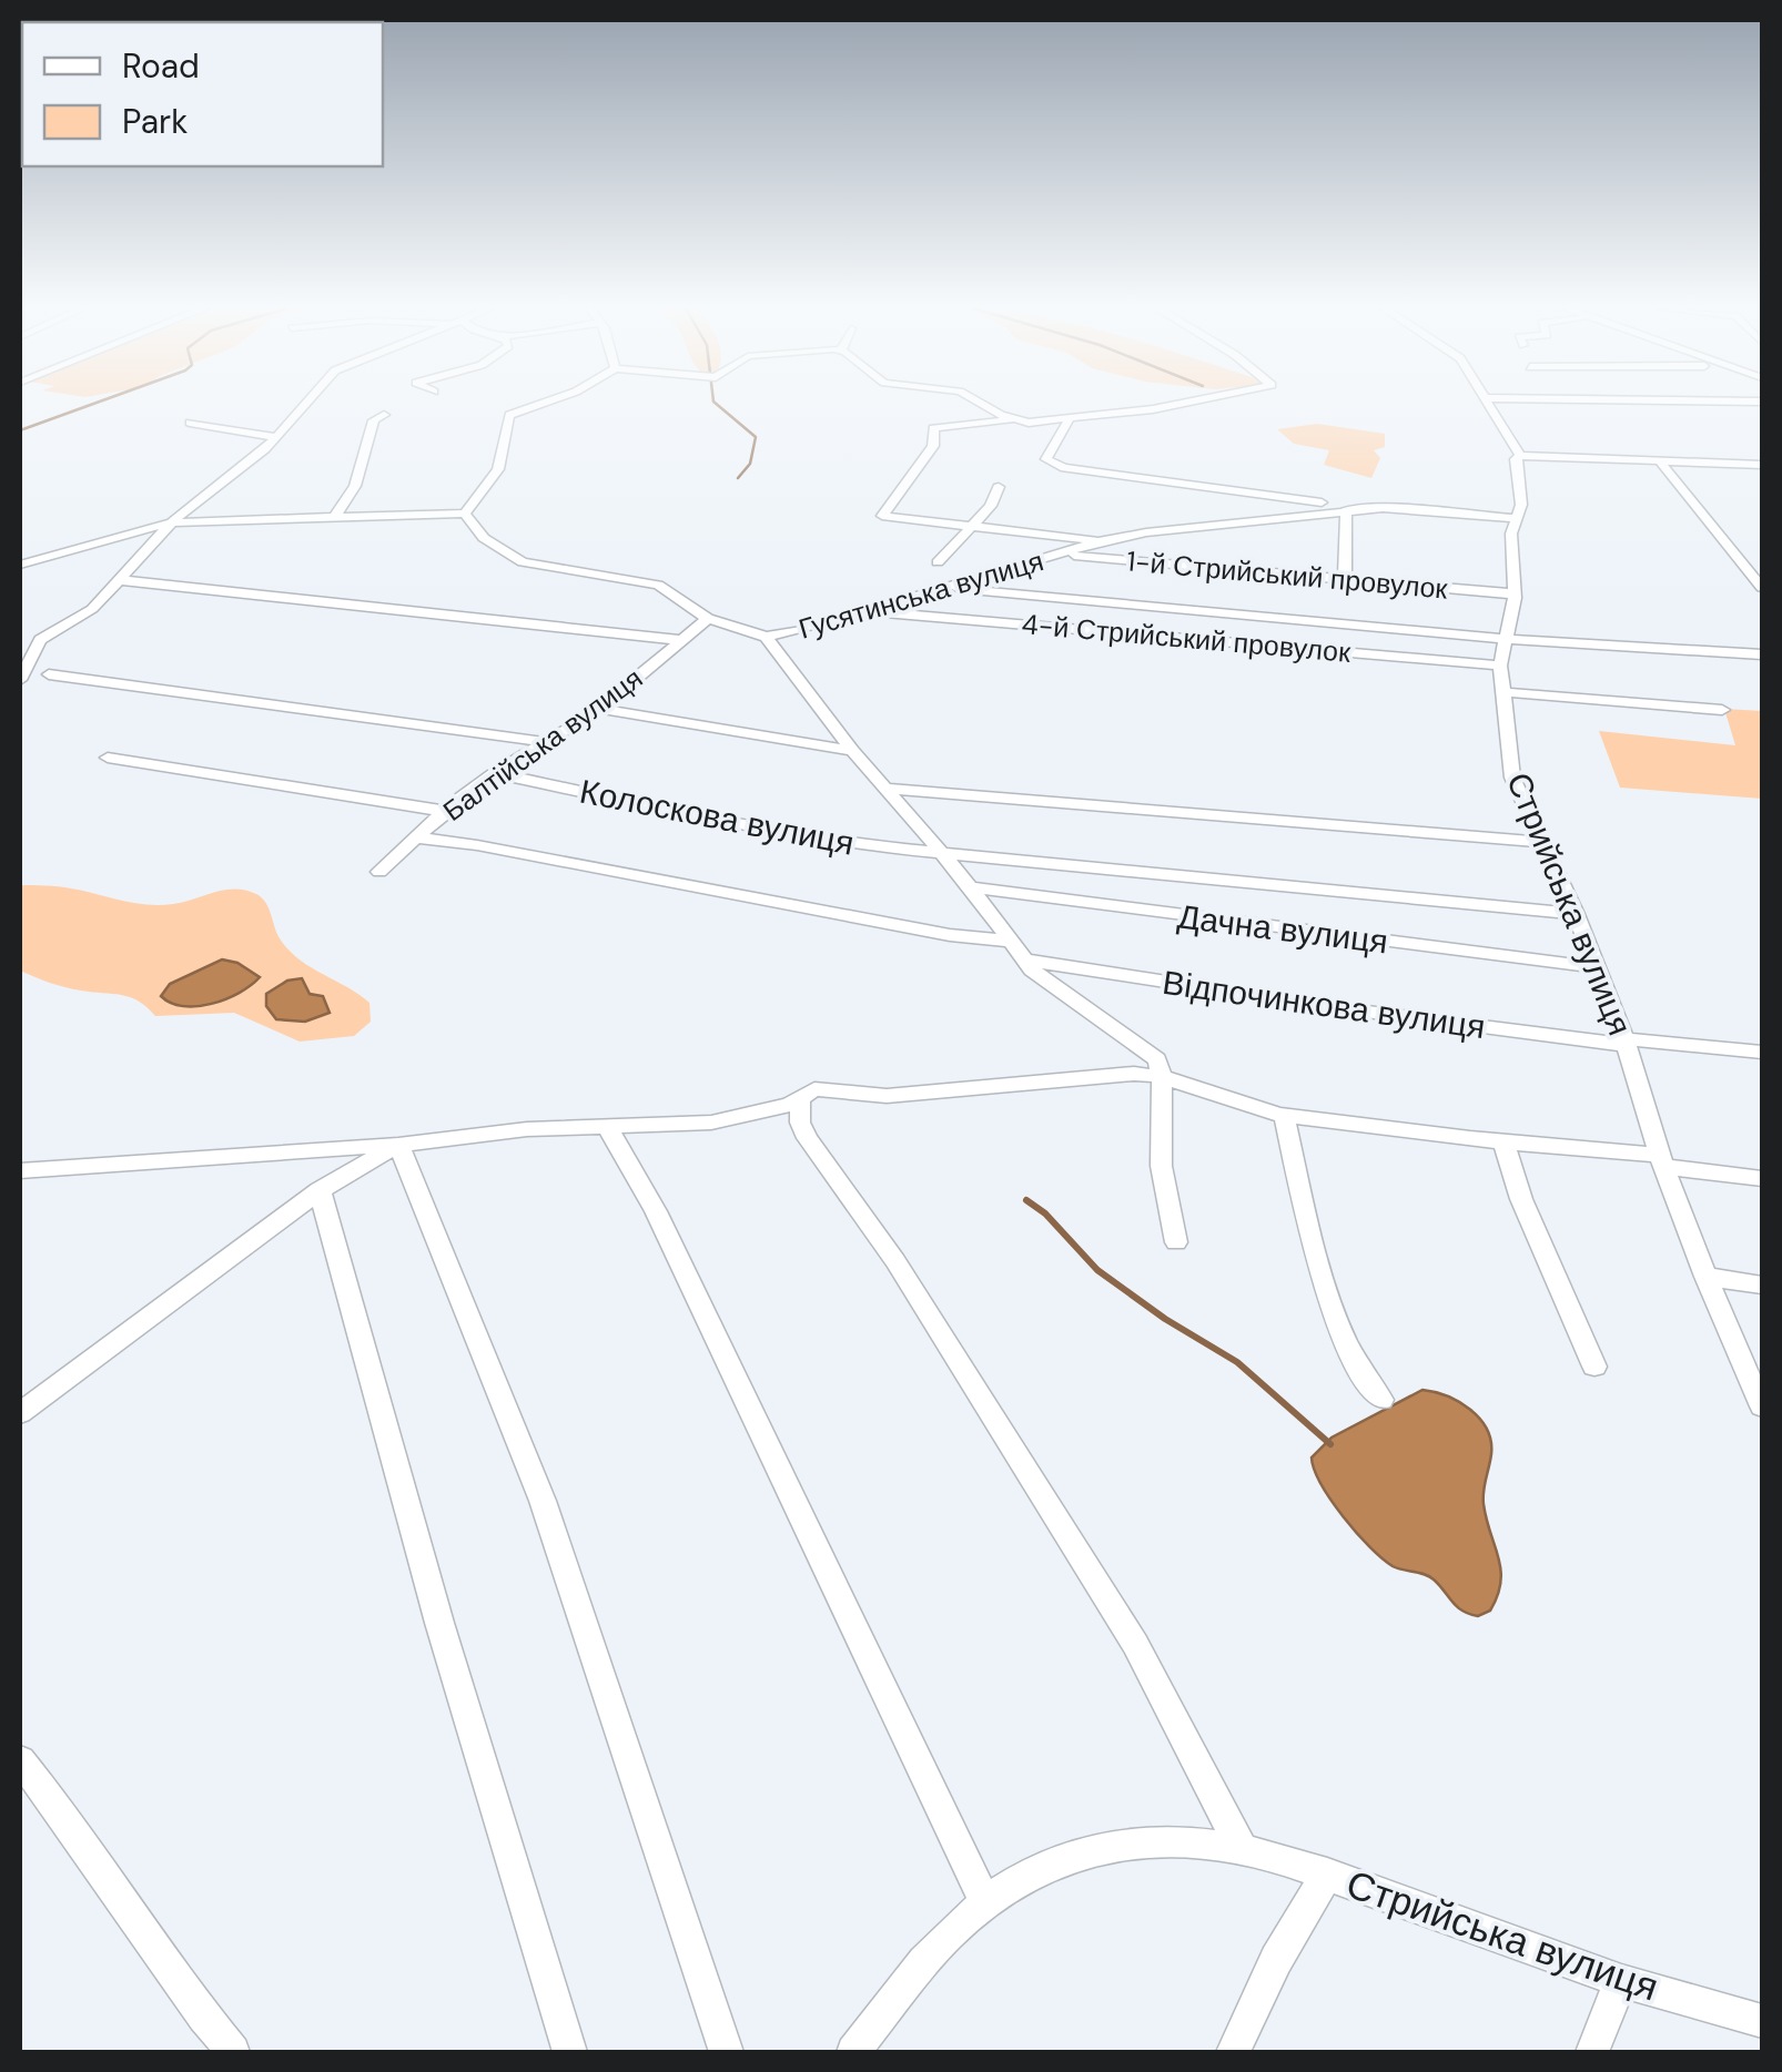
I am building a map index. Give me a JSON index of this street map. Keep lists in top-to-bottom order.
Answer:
{
  "streets": {
    "street": [
      "1-й Стрийський провулок",
      "Гусятинська вулиця",
      "4-й Стрийський провулок",
      "Балтійська вулиця",
      "Колоскова вулиця",
      "Стрийська вулиця",
      "Дачна вулиця",
      "Відпочинкова вулиця"
    ]
  },
  "crossings": [
    ["1-й Стрийський провулок", "Гусятинська вулиця"],
    ["1-й Стрийський провулок", "Стрийська вулиця"],
    ["Гусятинська вулиця", "4-й Стрийський провулок"],
    ["Гусятинська вулиця", "Балтійська вулиця"],
    ["4-й Стрийський провулок", "Стрийська вулиця"],
    ["Балтійська вулиця", "Колоскова вулиця"],
    ["Колоскова вулиця", "Стрийська вулиця"],
    ["Стрийська вулиця", "Дачна вулиця"],
    ["Стрийська вулиця", "Відпочинкова вулиця"]
  ],
  "legend": ["Road", "Park"]
}
